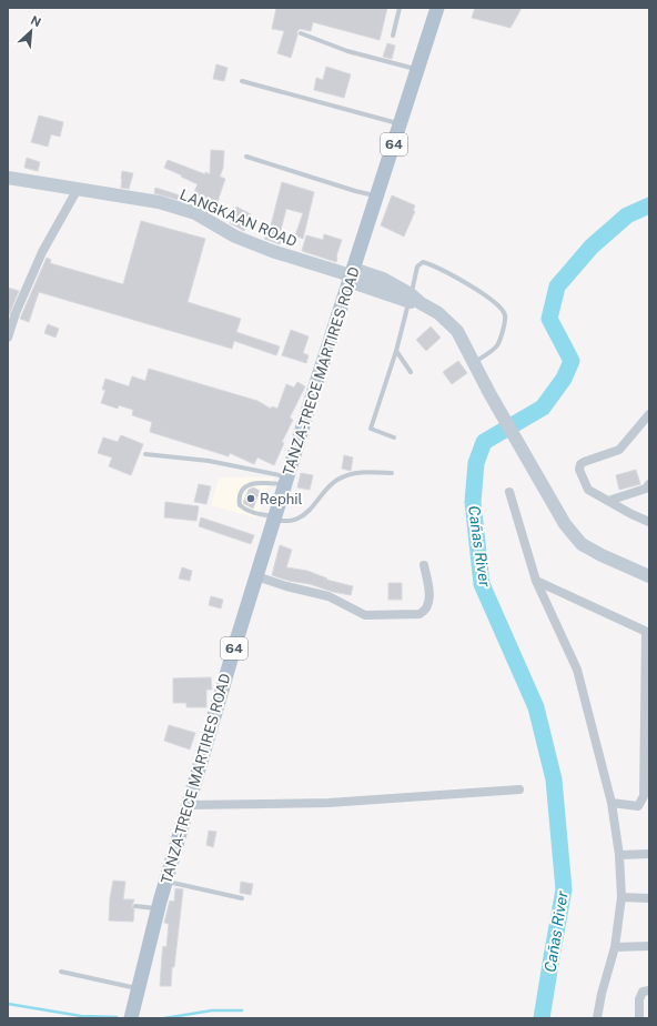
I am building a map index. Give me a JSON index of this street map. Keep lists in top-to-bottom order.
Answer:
{
  "streets": {
    "main road": ["64", "TANZA-TRECE MARTIRES ROAD"],
    "street": ["LANGKAAN ROAD"]
  },
  "crossings": [
    ["LANGKAAN ROAD", "TANZA-TRECE MARTIRES ROAD"]
  ],
  "water": ["Cañas River"],
  "places": ["Rephil"],
  "north": "top right"
}
